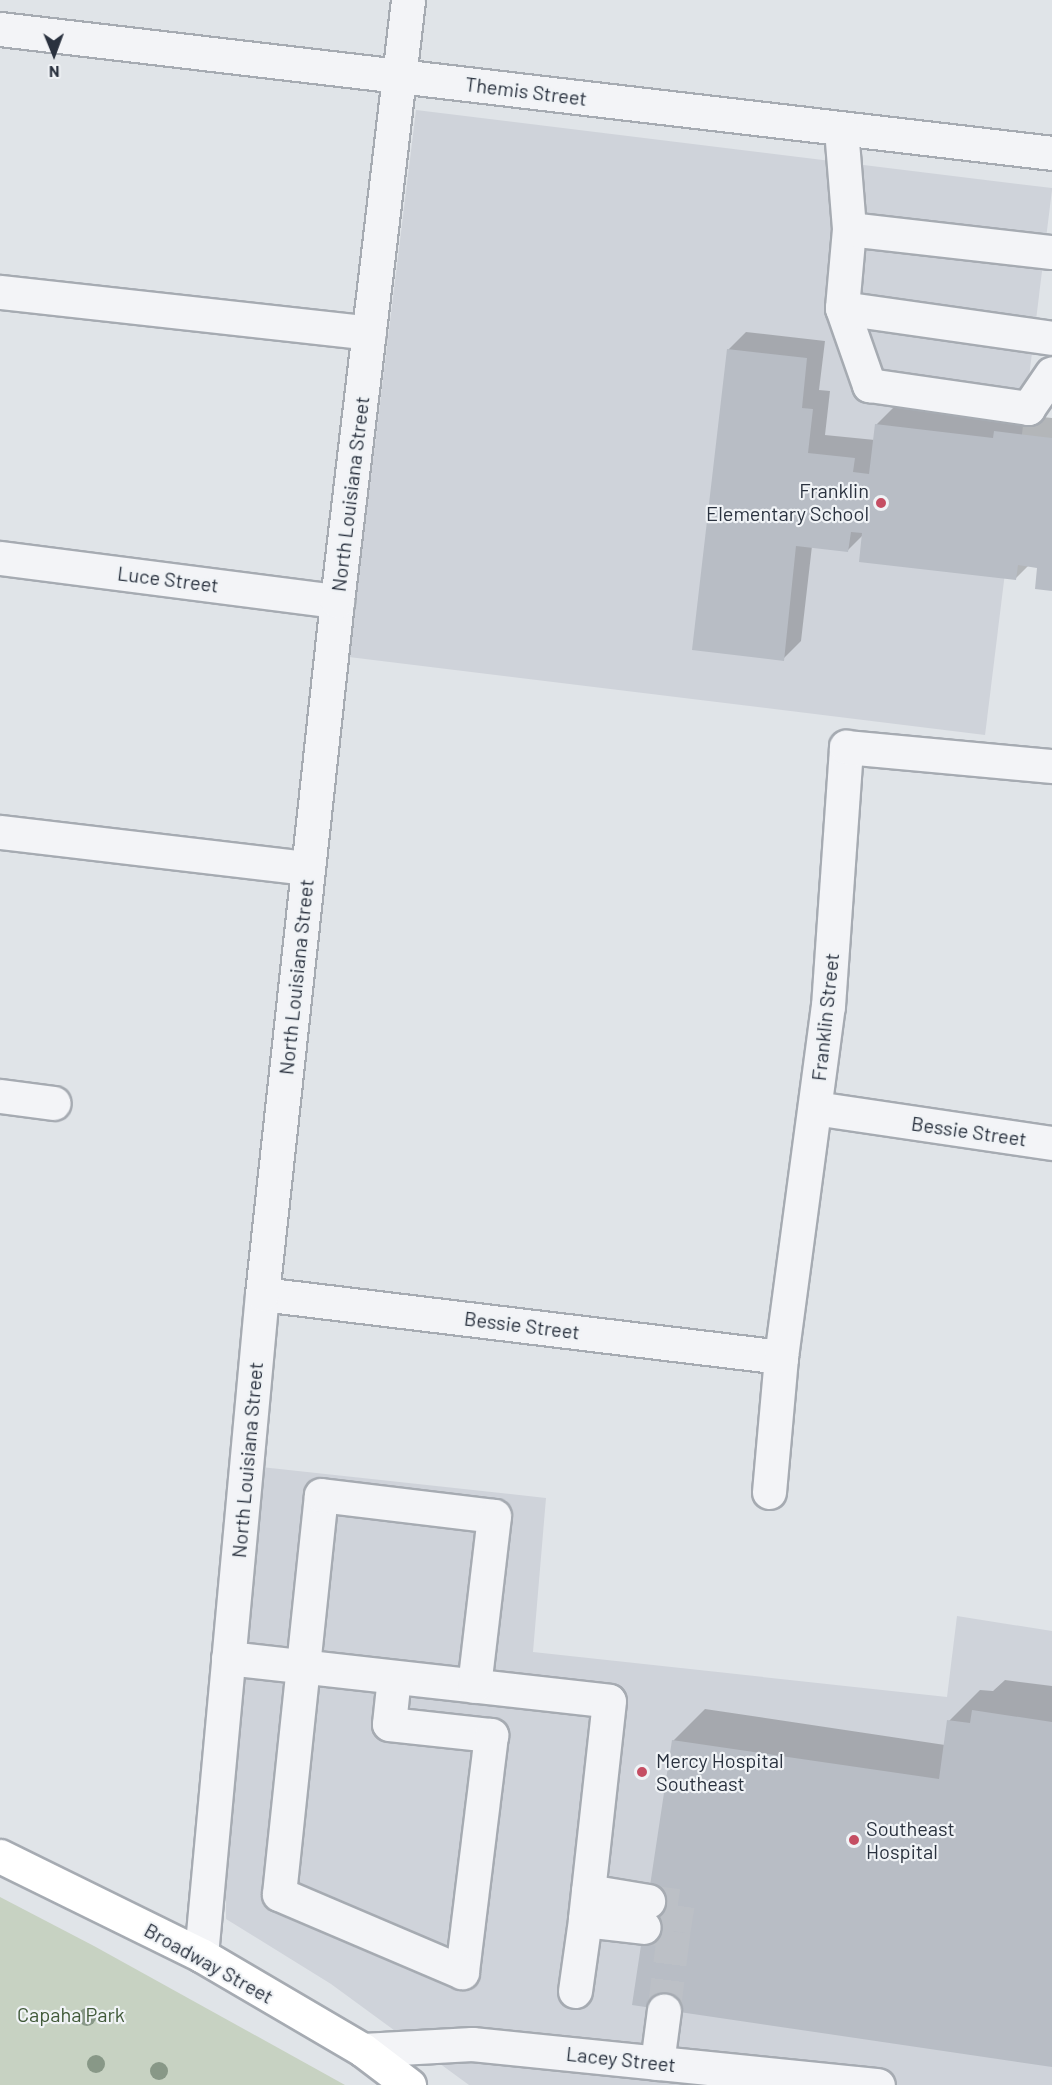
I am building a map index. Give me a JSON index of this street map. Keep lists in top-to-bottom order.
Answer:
{
  "streets": {
    "main road": ["Broadway Street"],
    "street": [
      "Themis Street",
      "North Louisiana Street",
      "Luce Street",
      "Franklin Street",
      "Bessie Street",
      "Lacey Street"
    ]
  },
  "crossings": [
    ["Themis Street", "North Louisiana Street"],
    ["North Louisiana Street", "Luce Street"],
    ["North Louisiana Street", "Bessie Street"],
    ["North Louisiana Street", "Broadway Street"],
    ["Franklin Street", "Bessie Street"],
    ["Broadway Street", "Lacey Street"]
  ],
  "parks": ["Capaha Park"],
  "places": ["Franklin Elementary School", "Mercy Hospital Southeast", "Southeast Hospital"],
  "north": "bottom"
}
